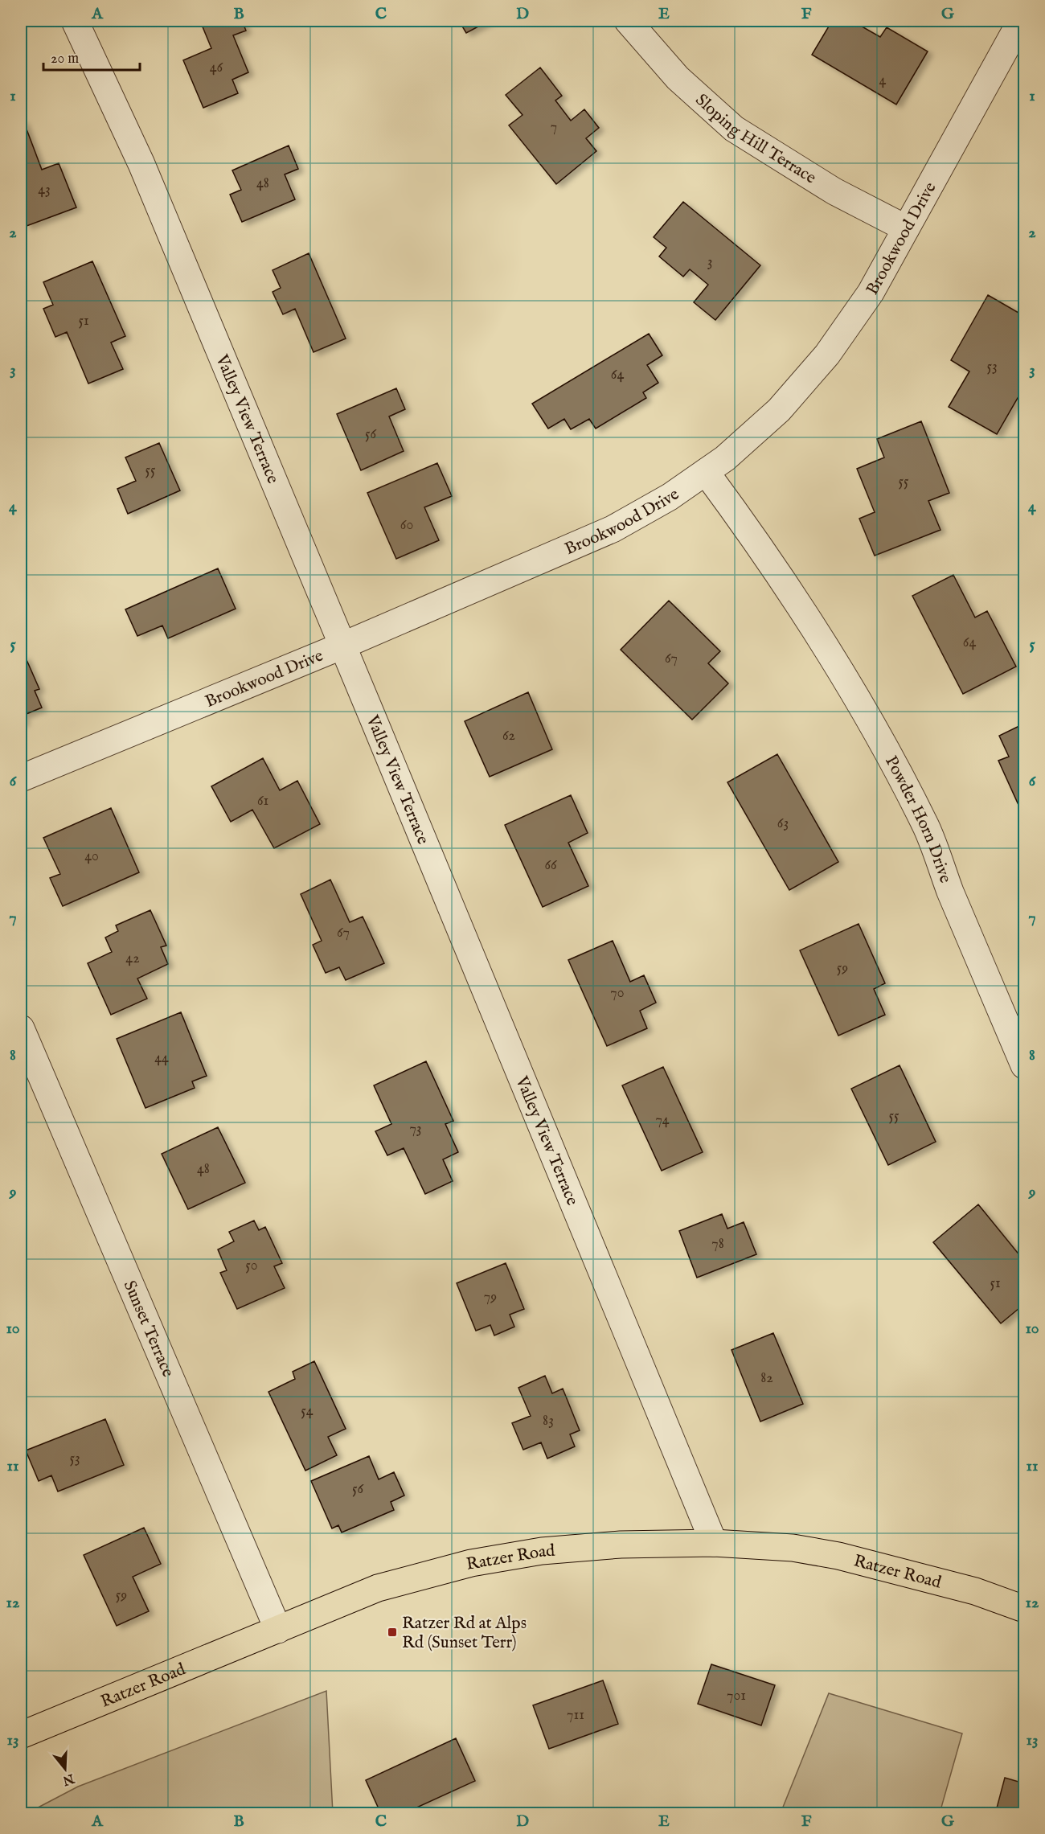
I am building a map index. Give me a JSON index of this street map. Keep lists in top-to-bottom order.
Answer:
{
  "streets": {
    "main road": ["Ratzer Road"],
    "street": [
      "Sloping Hill Terrace",
      "Brookwood Drive",
      "Valley View Terrace",
      "Powder Horn Drive",
      "Sunset Terrace"
    ]
  },
  "crossings": [
    ["Sloping Hill Terrace", "Brookwood Drive"],
    ["Brookwood Drive", "Valley View Terrace"],
    ["Brookwood Drive", "Powder Horn Drive"],
    ["Valley View Terrace", "Ratzer Road"],
    ["Sunset Terrace", "Ratzer Road"]
  ],
  "places": {
    "transit": ["Ratzer Rd at Alps Rd (Sunset Terr)"]
  },
  "house_numbers": [
    "46",
    "4",
    "7",
    "48",
    "43",
    "3",
    "51",
    "53",
    "64",
    "56",
    "55",
    "55",
    "60",
    "64",
    "67",
    "62",
    "61",
    "63",
    "40",
    "66",
    "67",
    "42",
    "59",
    "70",
    "44",
    "55",
    "74",
    "73",
    "48",
    "78",
    "50",
    "51",
    "79",
    "82",
    "54",
    "83",
    "53",
    "56",
    "59",
    "701",
    "711"
  ],
  "scale_bar": "20 m",
  "north": "bottom",
  "grid": {
    "columns": [
      "A",
      "B",
      "C",
      "D",
      "E",
      "F",
      "G"
    ],
    "rows": [
      "1",
      "2",
      "3",
      "4",
      "5",
      "6",
      "7",
      "8",
      "9",
      "10",
      "11",
      "12",
      "13"
    ]
  }
}
